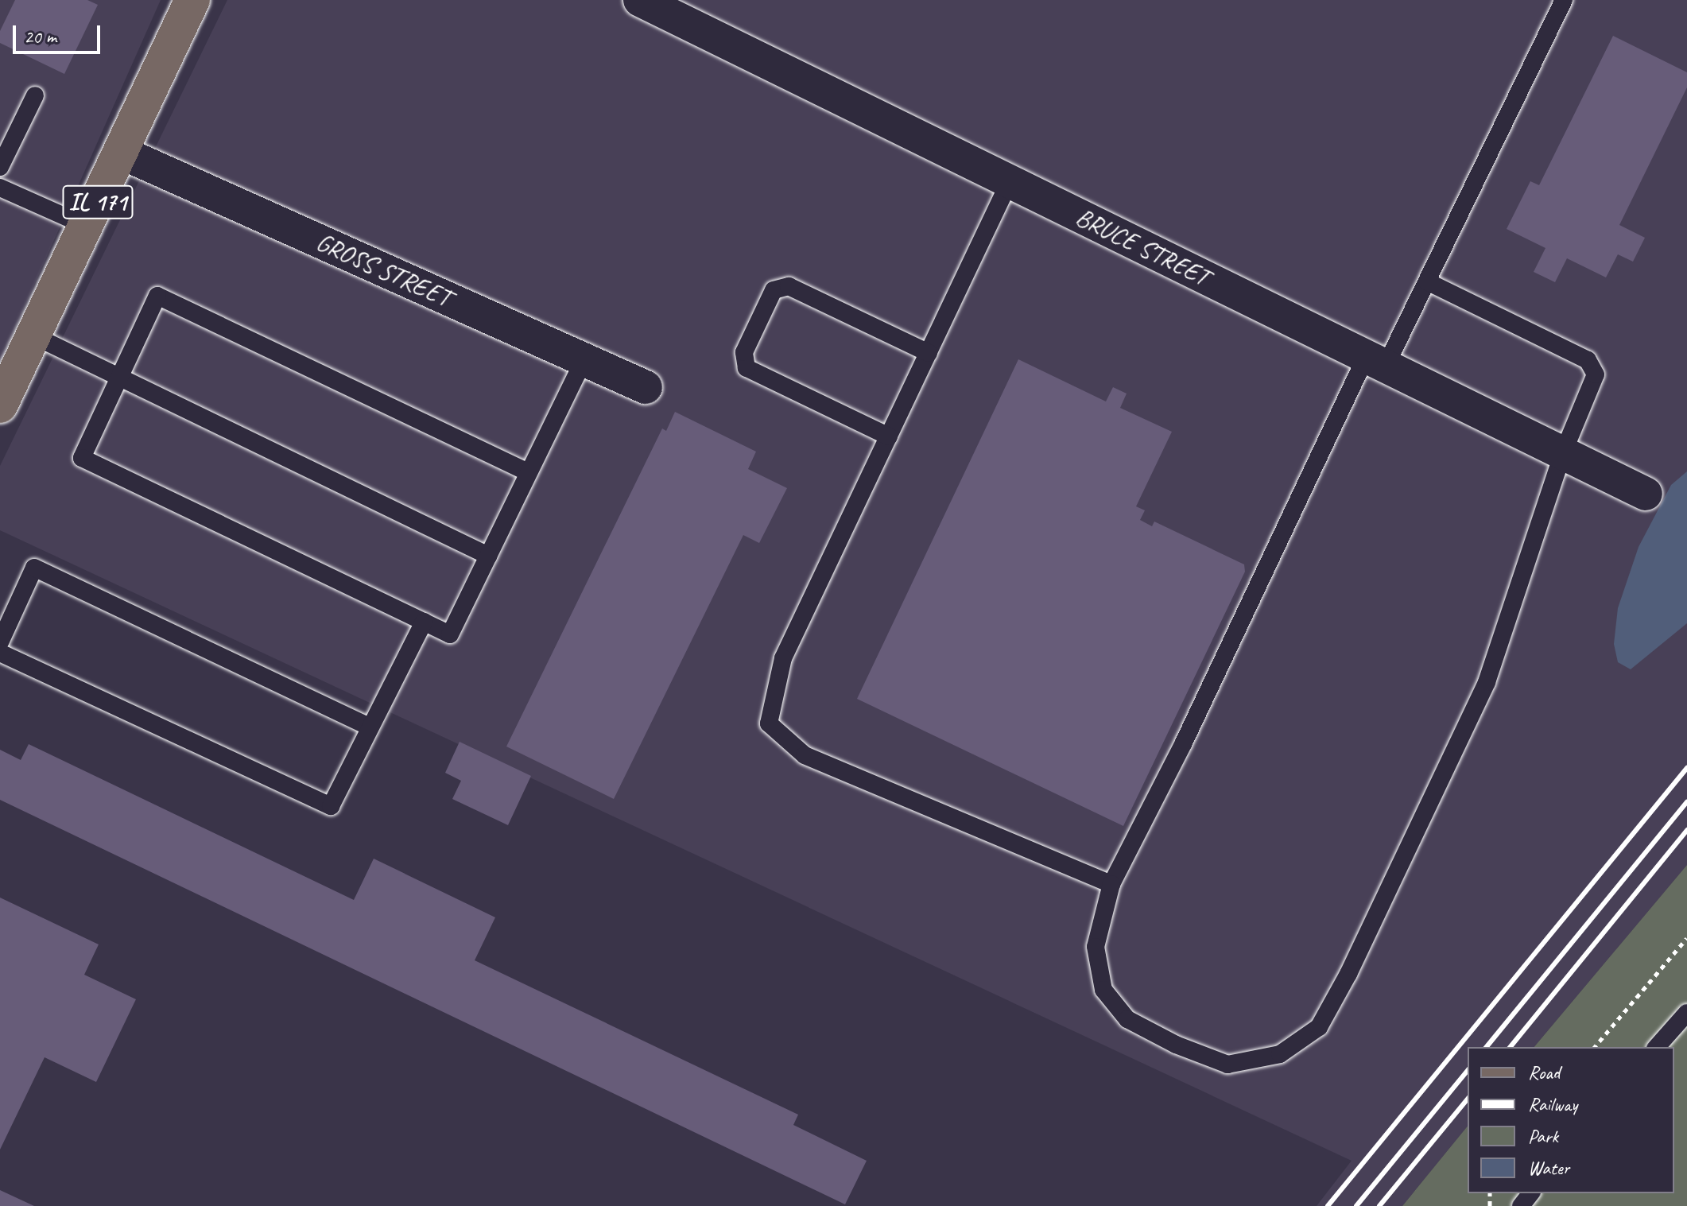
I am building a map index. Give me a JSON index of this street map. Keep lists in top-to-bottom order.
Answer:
{
  "streets": {
    "main road": ["IL 171"],
    "street": ["BRUCE STREET", "GROSS STREET"]
  },
  "crossings": [
    ["IL 171", "GROSS STREET"]
  ],
  "legend": [
    "Road",
    "Railway",
    "Park",
    "Water"
  ],
  "scale_bar": "20 m"
}
